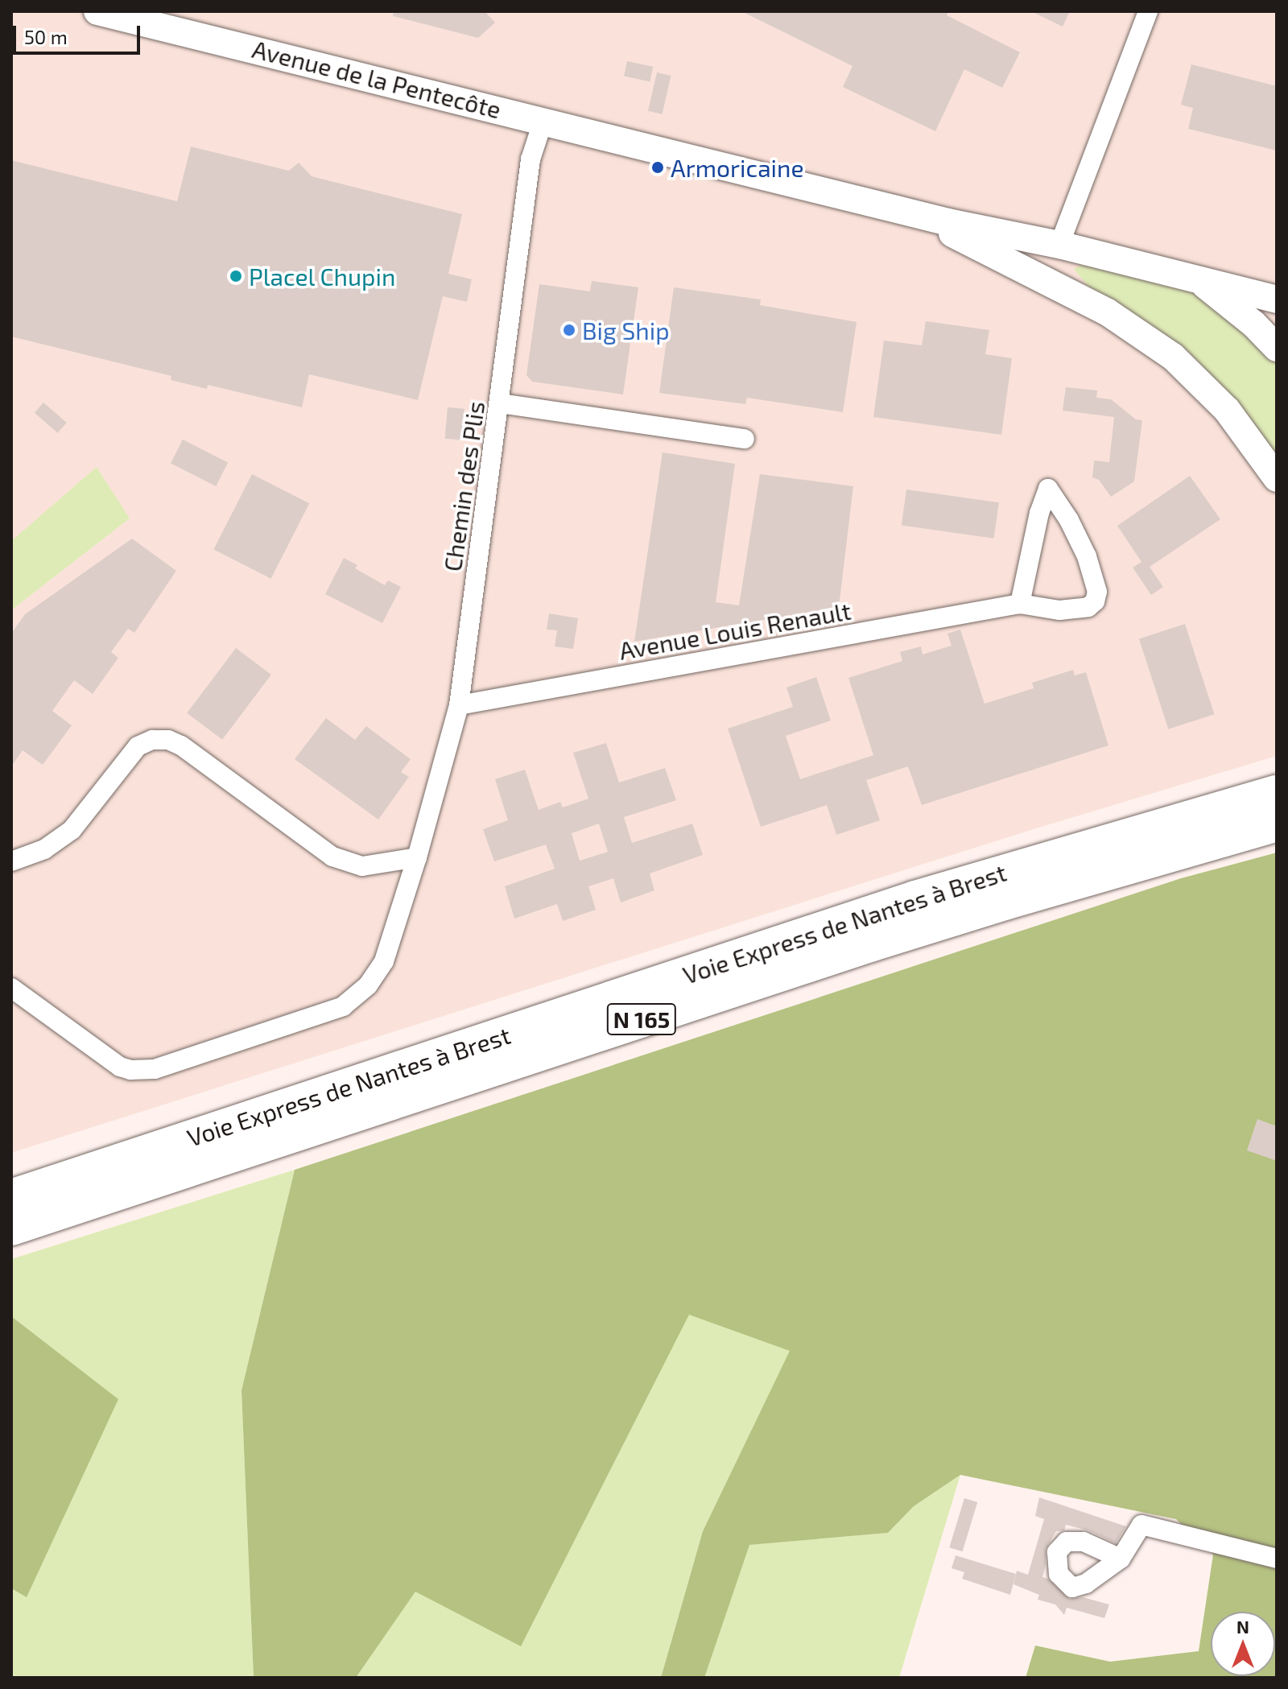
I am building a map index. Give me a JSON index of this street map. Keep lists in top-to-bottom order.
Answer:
{
  "streets": {
    "highway": ["Voie Express de Nantes à Brest", "N 165"],
    "main road": ["Avenue de la Pentecôte"],
    "street": ["Chemin des Plis", "Avenue Louis Renault"]
  },
  "crossings": [
    ["Avenue de la Pentecôte", "Chemin des Plis"],
    ["Chemin des Plis", "Avenue Louis Renault"]
  ],
  "places": ["Armoricaine", "Placel Chupin", "Big Ship"],
  "scale_bar": "50 m",
  "north": "top"
}
